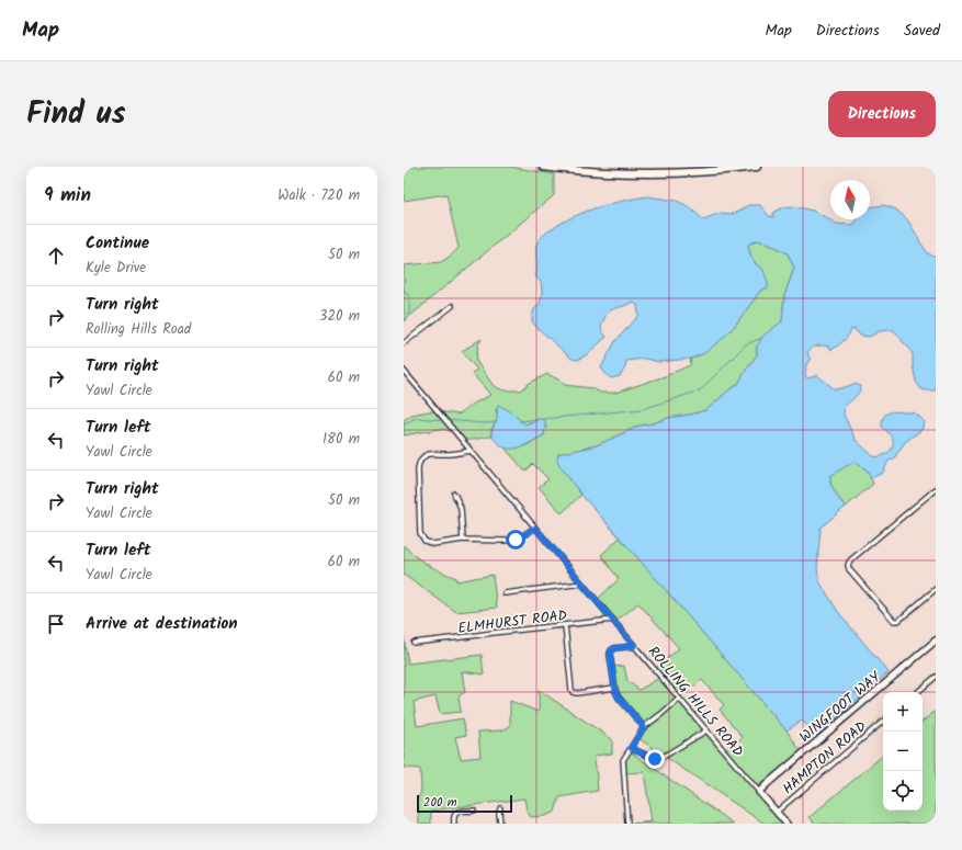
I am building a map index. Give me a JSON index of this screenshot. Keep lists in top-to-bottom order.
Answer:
{
  "streets": {
    "street": [
      "ELMHURST ROAD",
      "ROLLING HILLS ROAD",
      "WINGFOOT WAY",
      "HAMPTON ROAD"
    ]
  },
  "crossings": [
    ["ELMHURST ROAD", "ROLLING HILLS ROAD"],
    ["ROLLING HILLS ROAD", "WINGFOOT WAY"],
    ["ROLLING HILLS ROAD", "HAMPTON ROAD"]
  ],
  "scale_bar": "200 m",
  "north": "top",
  "page": {
    "header": "Map",
    "nav": ["Map", "Directions", "Saved"],
    "title": "Find us",
    "buttons": "Directions",
    "heading": ["9 min", "Walk · 720 m"],
    "list": [
      ["Continue", "Kyle Drive", "50 m"],
      ["Turn right", "Rolling Hills Road", "320 m"],
      ["Turn right", "Yawl Circle", "60 m"],
      ["Turn left", "Yawl Circle", "180 m"],
      ["Turn right", "Yawl Circle", "50 m"],
      ["Turn left", "Yawl Circle", "60 m"],
      "Arrive at destination"
    ],
    "map_buttons": ["+", "−"],
    "scale": "200 m"
  }
}
